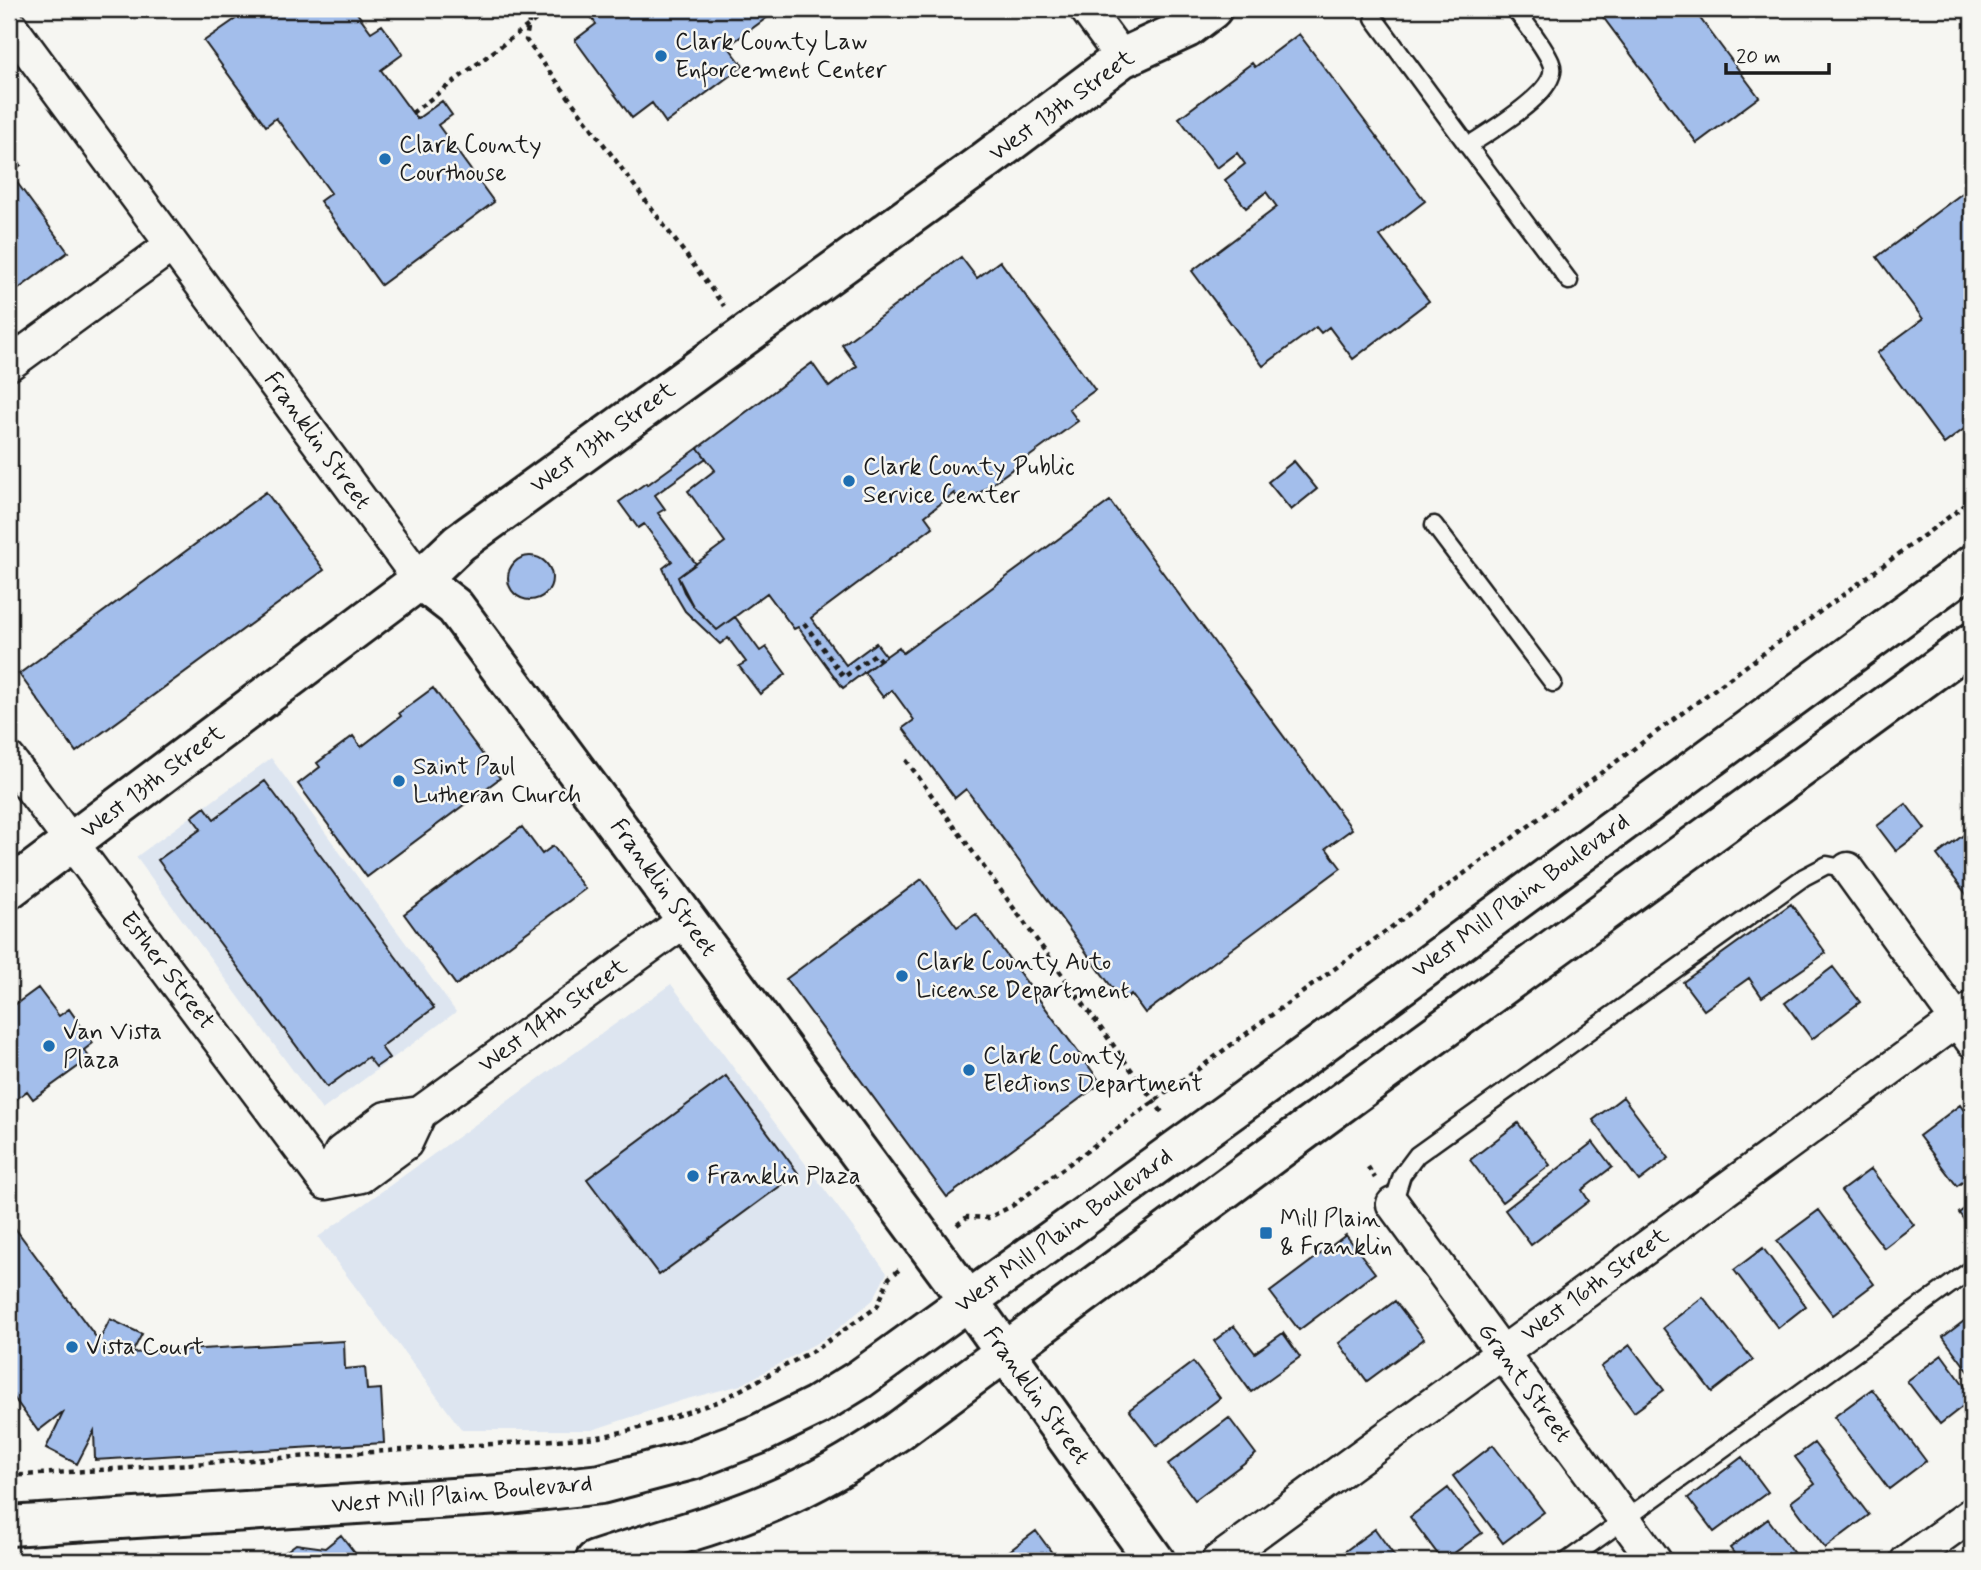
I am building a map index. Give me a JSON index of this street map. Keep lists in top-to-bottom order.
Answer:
{
  "streets": {
    "main road": ["West 13th Street", "Franklin Street", "West Mill Plain Boulevard"],
    "street": [
      "Esther Street",
      "West 14th Street",
      "West 16th Street",
      "Grant Street"
    ]
  },
  "crossings": [
    ["West 13th Street", "Franklin Street"],
    ["West 13th Street", "Esther Street"],
    ["Franklin Street", "West Mill Plain Boulevard"],
    ["Franklin Street", "West 14th Street"],
    ["Esther Street", "West 14th Street"],
    ["West 16th Street", "Grant Street"]
  ],
  "places": {
    "other": [
      "Clark County Law Enforcement Center",
      "Clark County Courthouse",
      "Clark County Public Service Center",
      "Saint Paul Lutheran Church",
      "Clark County Auto License Department",
      "Van Vista Plaza",
      "Clark County Elections Department",
      "Franklin Plaza",
      "Vista Court"
    ],
    "transit": ["Mill Plain & Franklin"]
  },
  "scale_bar": "20 m"
}
